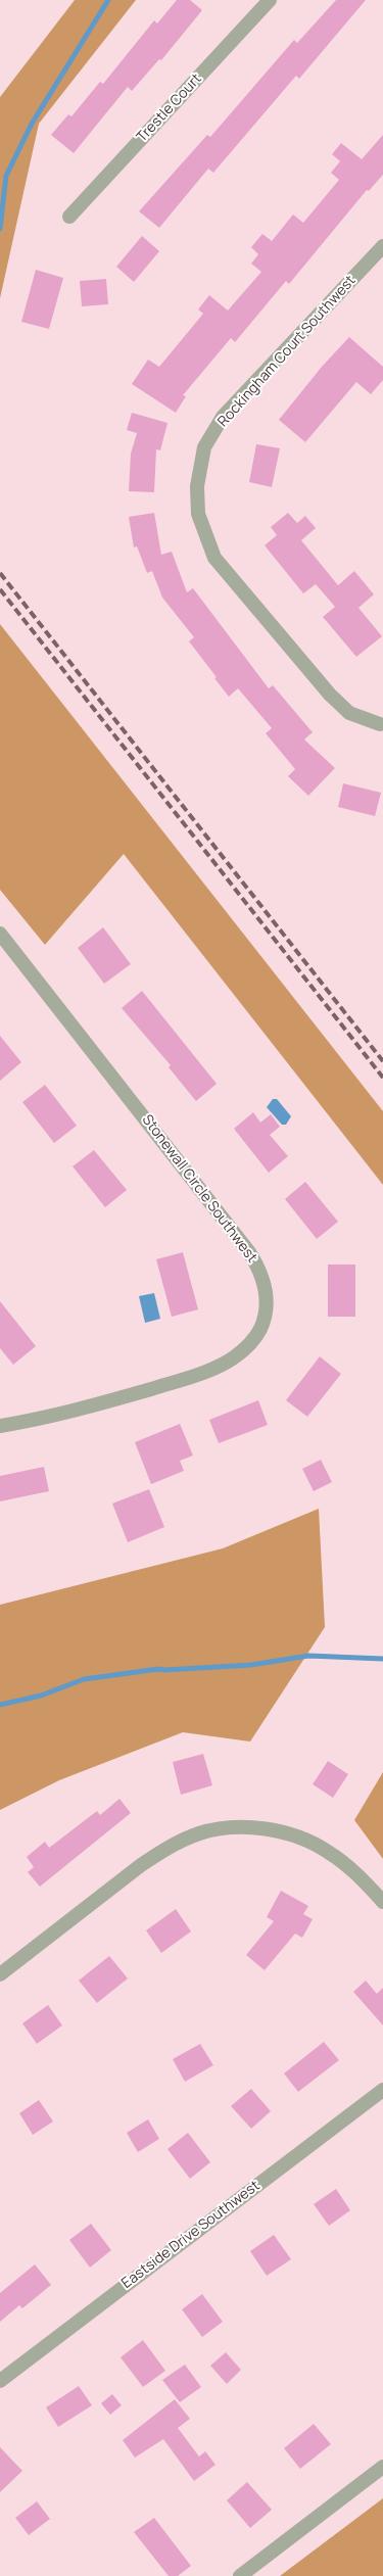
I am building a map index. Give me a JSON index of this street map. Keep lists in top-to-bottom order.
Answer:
{
  "streets": {
    "street": [
      "Trestle Court",
      "Rockingham Court Southwest",
      "Stonewall Circle Southwest",
      "Eastside Drive Southwest"
    ]
  }
}
